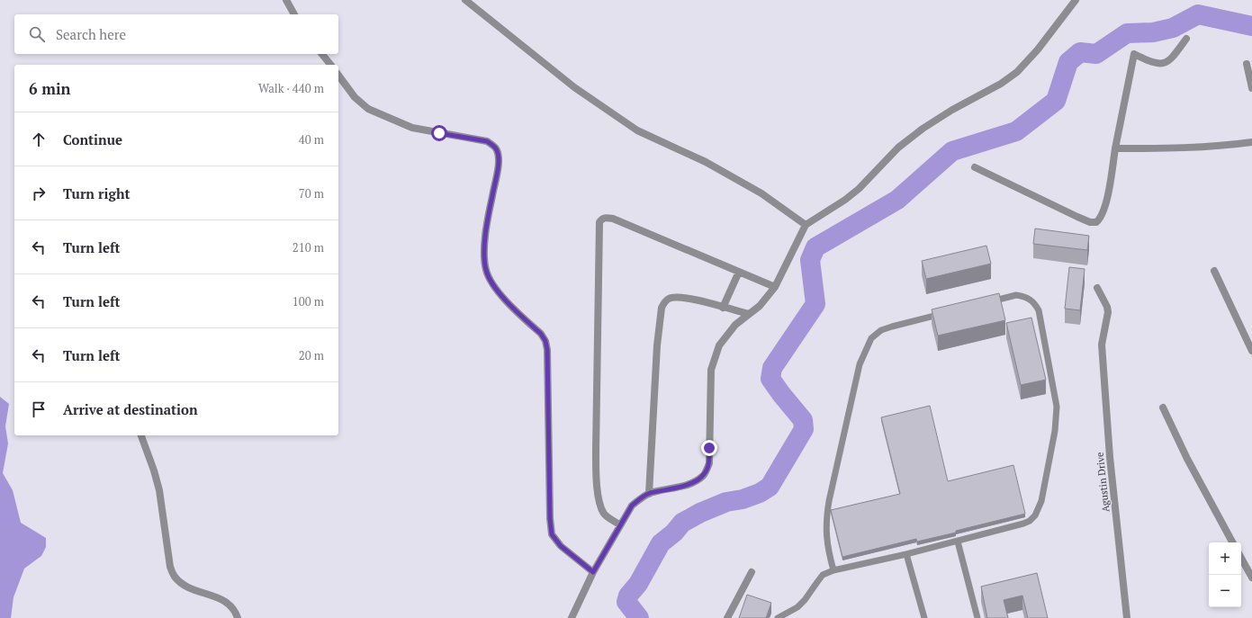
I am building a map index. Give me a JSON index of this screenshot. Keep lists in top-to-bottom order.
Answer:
{
  "streets": {
    "street": ["Agustin Drive"]
  },
  "page": {
    "search": "Search here",
    "heading": ["6 min", "Walk · 440 m"],
    "list": [
      ["Continue", "40 m"],
      ["Turn right", "70 m"],
      ["Turn left", "210 m"],
      ["Turn left", "100 m"],
      ["Turn left", "20 m"],
      "Arrive at destination"
    ],
    "map_buttons": ["+", "−"]
  }
}
